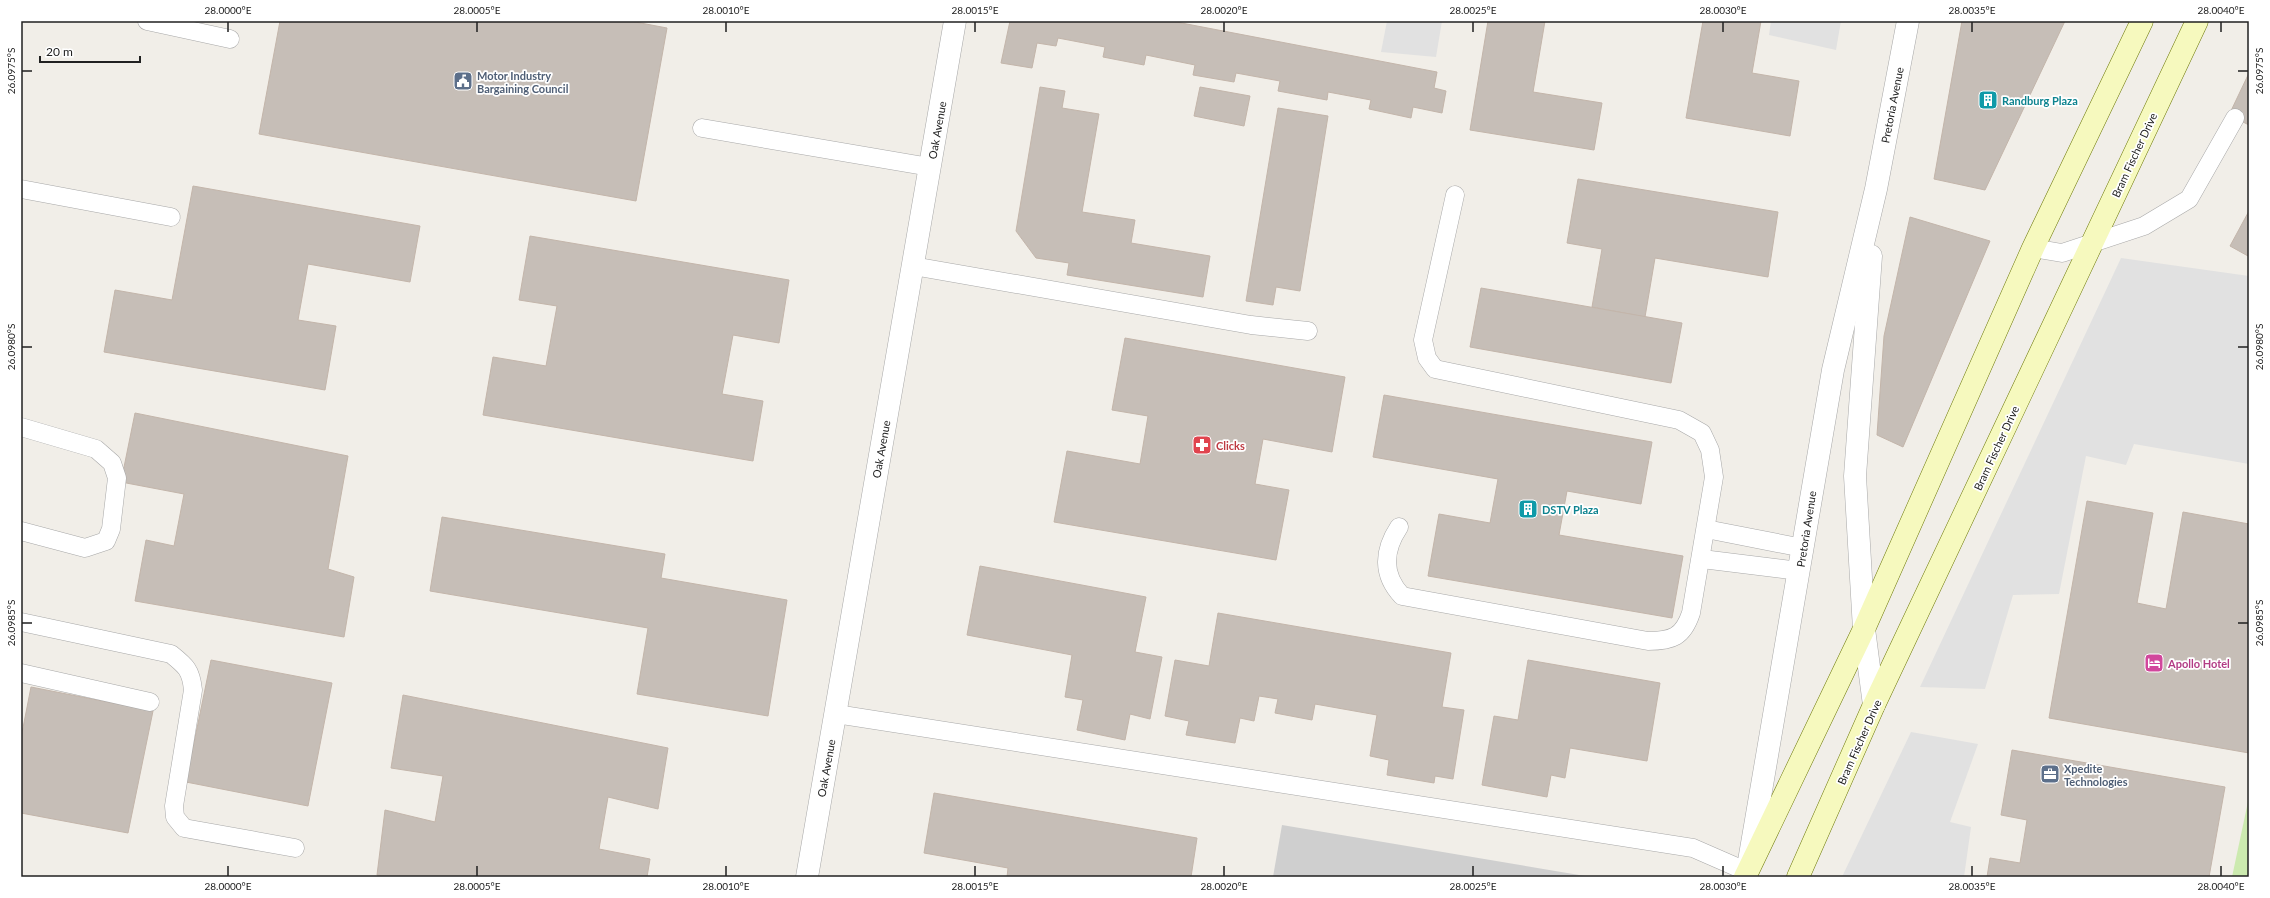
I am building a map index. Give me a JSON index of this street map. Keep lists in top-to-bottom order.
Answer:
{
  "streets": {
    "main road": ["Bram Fischer Drive"],
    "street": ["Pretoria Avenue", "Oak Avenue"]
  },
  "crossings": [
    ["Pretoria Avenue", "Bram Fischer Drive"]
  ],
  "places": {
    "public building": ["Motor Industry Bargaining Council"],
    "building": ["Randburg Plaza", "DSTV Plaza"],
    "pharmacy": ["Clicks"],
    "hotel": ["Apollo Hotel"],
    "office": ["Xpedite Technologies"]
  },
  "scale_bar": "20 m",
  "coordinates": [
    "28.0000°E",
    "28.0005°E",
    "28.0010°E",
    "28.0015°E",
    "28.0020°E",
    "28.0025°E",
    "28.0030°E",
    "28.0035°E",
    "28.0040°E",
    "26.0975°S",
    "26.0980°S",
    "26.0985°S"
  ]
}
